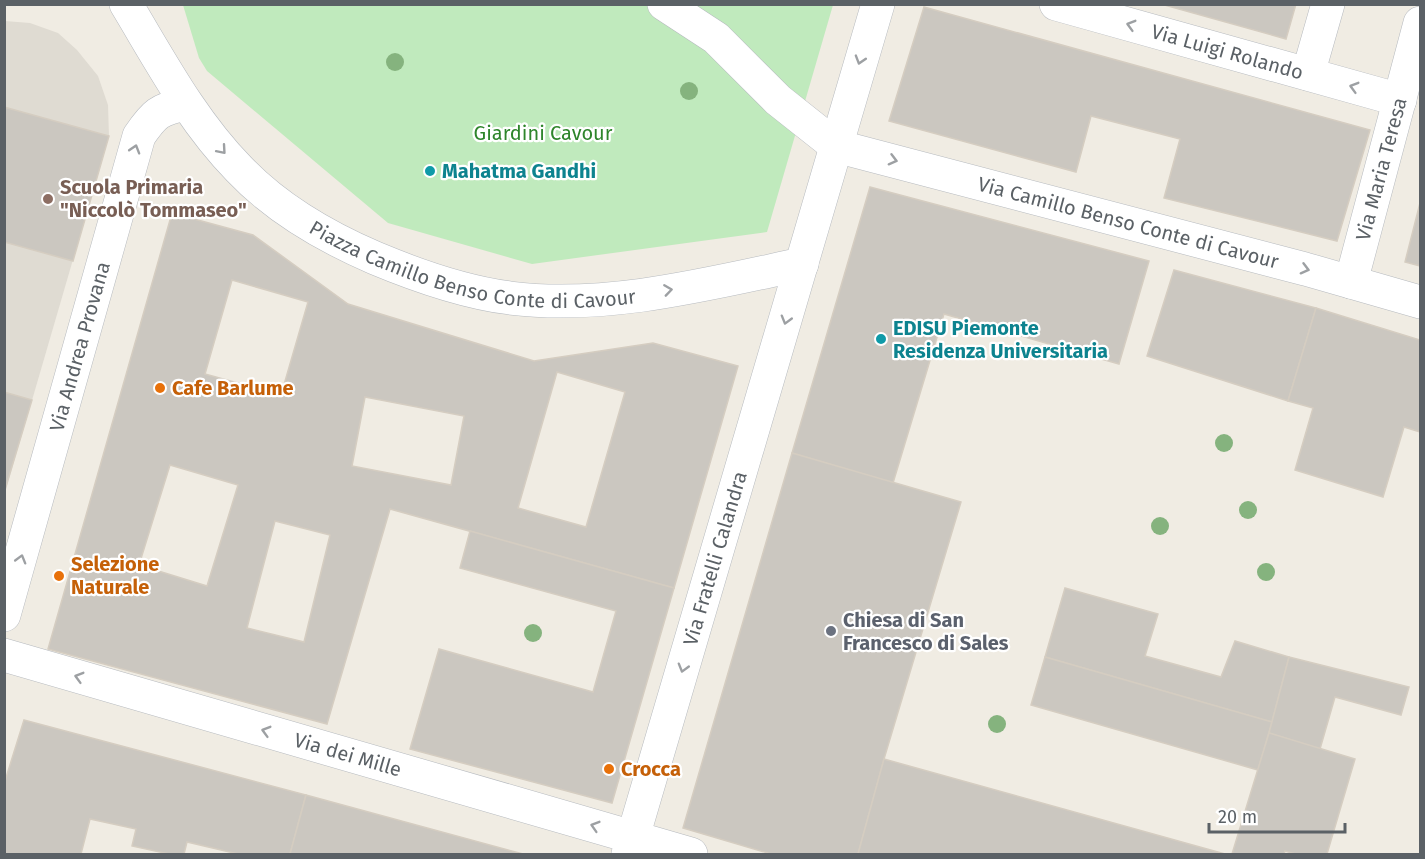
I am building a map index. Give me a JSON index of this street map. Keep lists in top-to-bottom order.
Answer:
{
  "streets": {
    "street": [
      "Via Luigi Rolando",
      "Via Maria Teresa",
      "Via Camillo Benso Conte di Cavour",
      "Piazza Camillo Benso Conte di Cavour",
      "Via Andrea Provana",
      "Via Fratelli Calandra",
      "Via dei Mille"
    ]
  },
  "crossings": [
    ["Via Luigi Rolando", "Via Maria Teresa"],
    ["Via Maria Teresa", "Via Camillo Benso Conte di Cavour"],
    ["Piazza Camillo Benso Conte di Cavour", "Via Andrea Provana"],
    ["Piazza Camillo Benso Conte di Cavour", "Via Fratelli Calandra"],
    ["Via Fratelli Calandra", "Via dei Mille"]
  ],
  "one_way": [
    "Via Luigi Rolando",
    "Via Camillo Benso Conte di Cavour",
    "Piazza Camillo Benso Conte di Cavour",
    "Via Andrea Provana",
    "Via Fratelli Calandra",
    "Via dei Mille"
  ],
  "parks": ["Giardini Cavour"],
  "places": [
    "Mahatma Gandhi",
    "Scuola Primaria \"Niccolò Tommaseo\"",
    "EDISU Piemonte Residenza Universitaria",
    "Cafe Barlume",
    "Selezione Naturale",
    "Chiesa di San Francesco di Sales",
    "Crocca"
  ],
  "scale_bar": "20 m"
}
